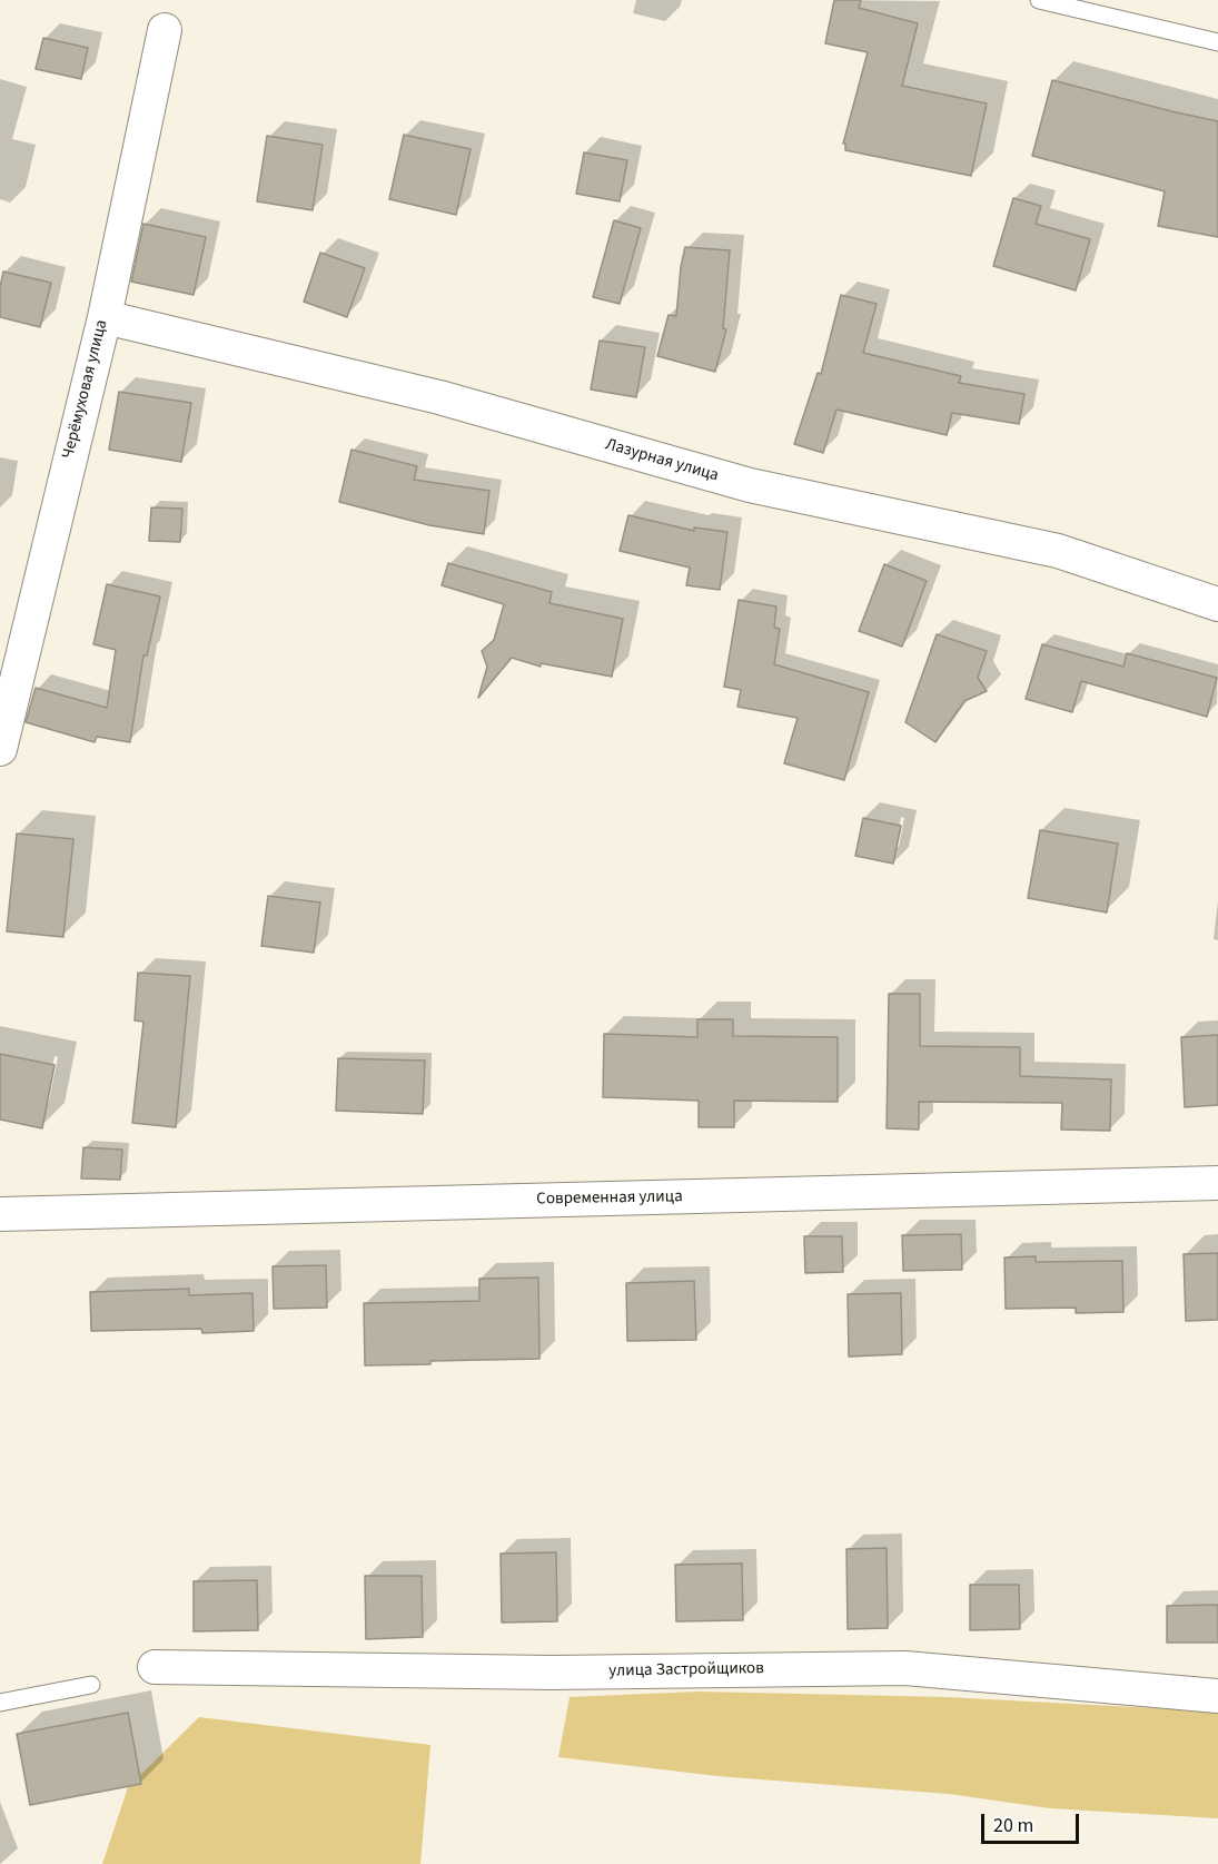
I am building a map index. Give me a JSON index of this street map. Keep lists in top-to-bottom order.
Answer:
{
  "streets": {
    "street": [
      "Черёмуховая улица",
      "Лазурная улица",
      "Современная улица",
      "улица Застройщиков"
    ]
  },
  "crossings": [
    ["Черёмуховая улица", "Лазурная улица"]
  ],
  "scale_bar": "20 m"
}
